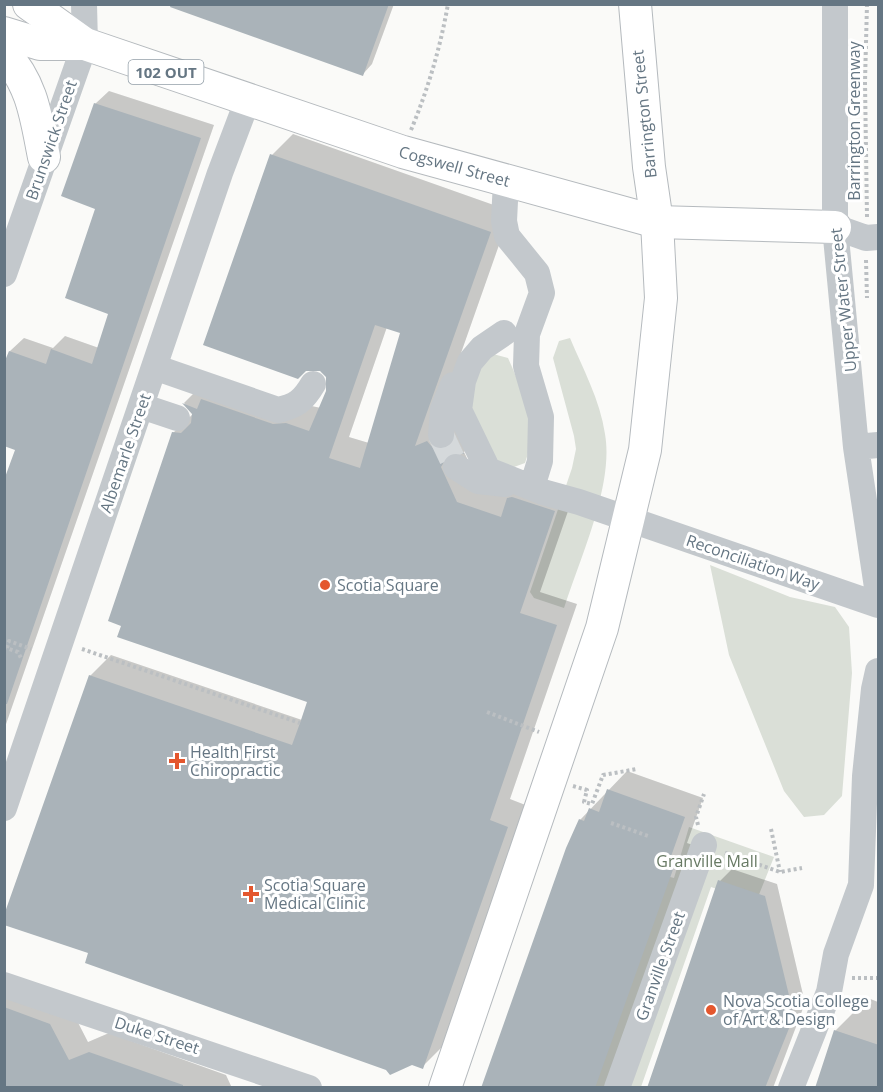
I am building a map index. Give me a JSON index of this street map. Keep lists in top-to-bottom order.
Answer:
{
  "streets": {
    "main road": ["102 OUT", "Barrington Street", "Cogswell Street"],
    "street": [
      "Brunswick Street",
      "Upper Water Street",
      "Albemarle Street",
      "Reconciliation Way",
      "Granville Street",
      "Duke Street"
    ],
    "path": ["Barrington Greenway"]
  },
  "crossings": [
    ["Barrington Street", "Cogswell Street"],
    ["Barrington Street", "Reconciliation Way"],
    ["Brunswick Street", "Cogswell Street"],
    ["Cogswell Street", "Upper Water Street"],
    ["Cogswell Street", "Albemarle Street"]
  ],
  "parks": ["Granville Mall"],
  "places": {
    "other": ["Scotia Square", "Nova Scotia College of Art & Design"],
    "health": ["Health First Chiropractic", "Scotia Square Medical Clinic"]
  }
}
